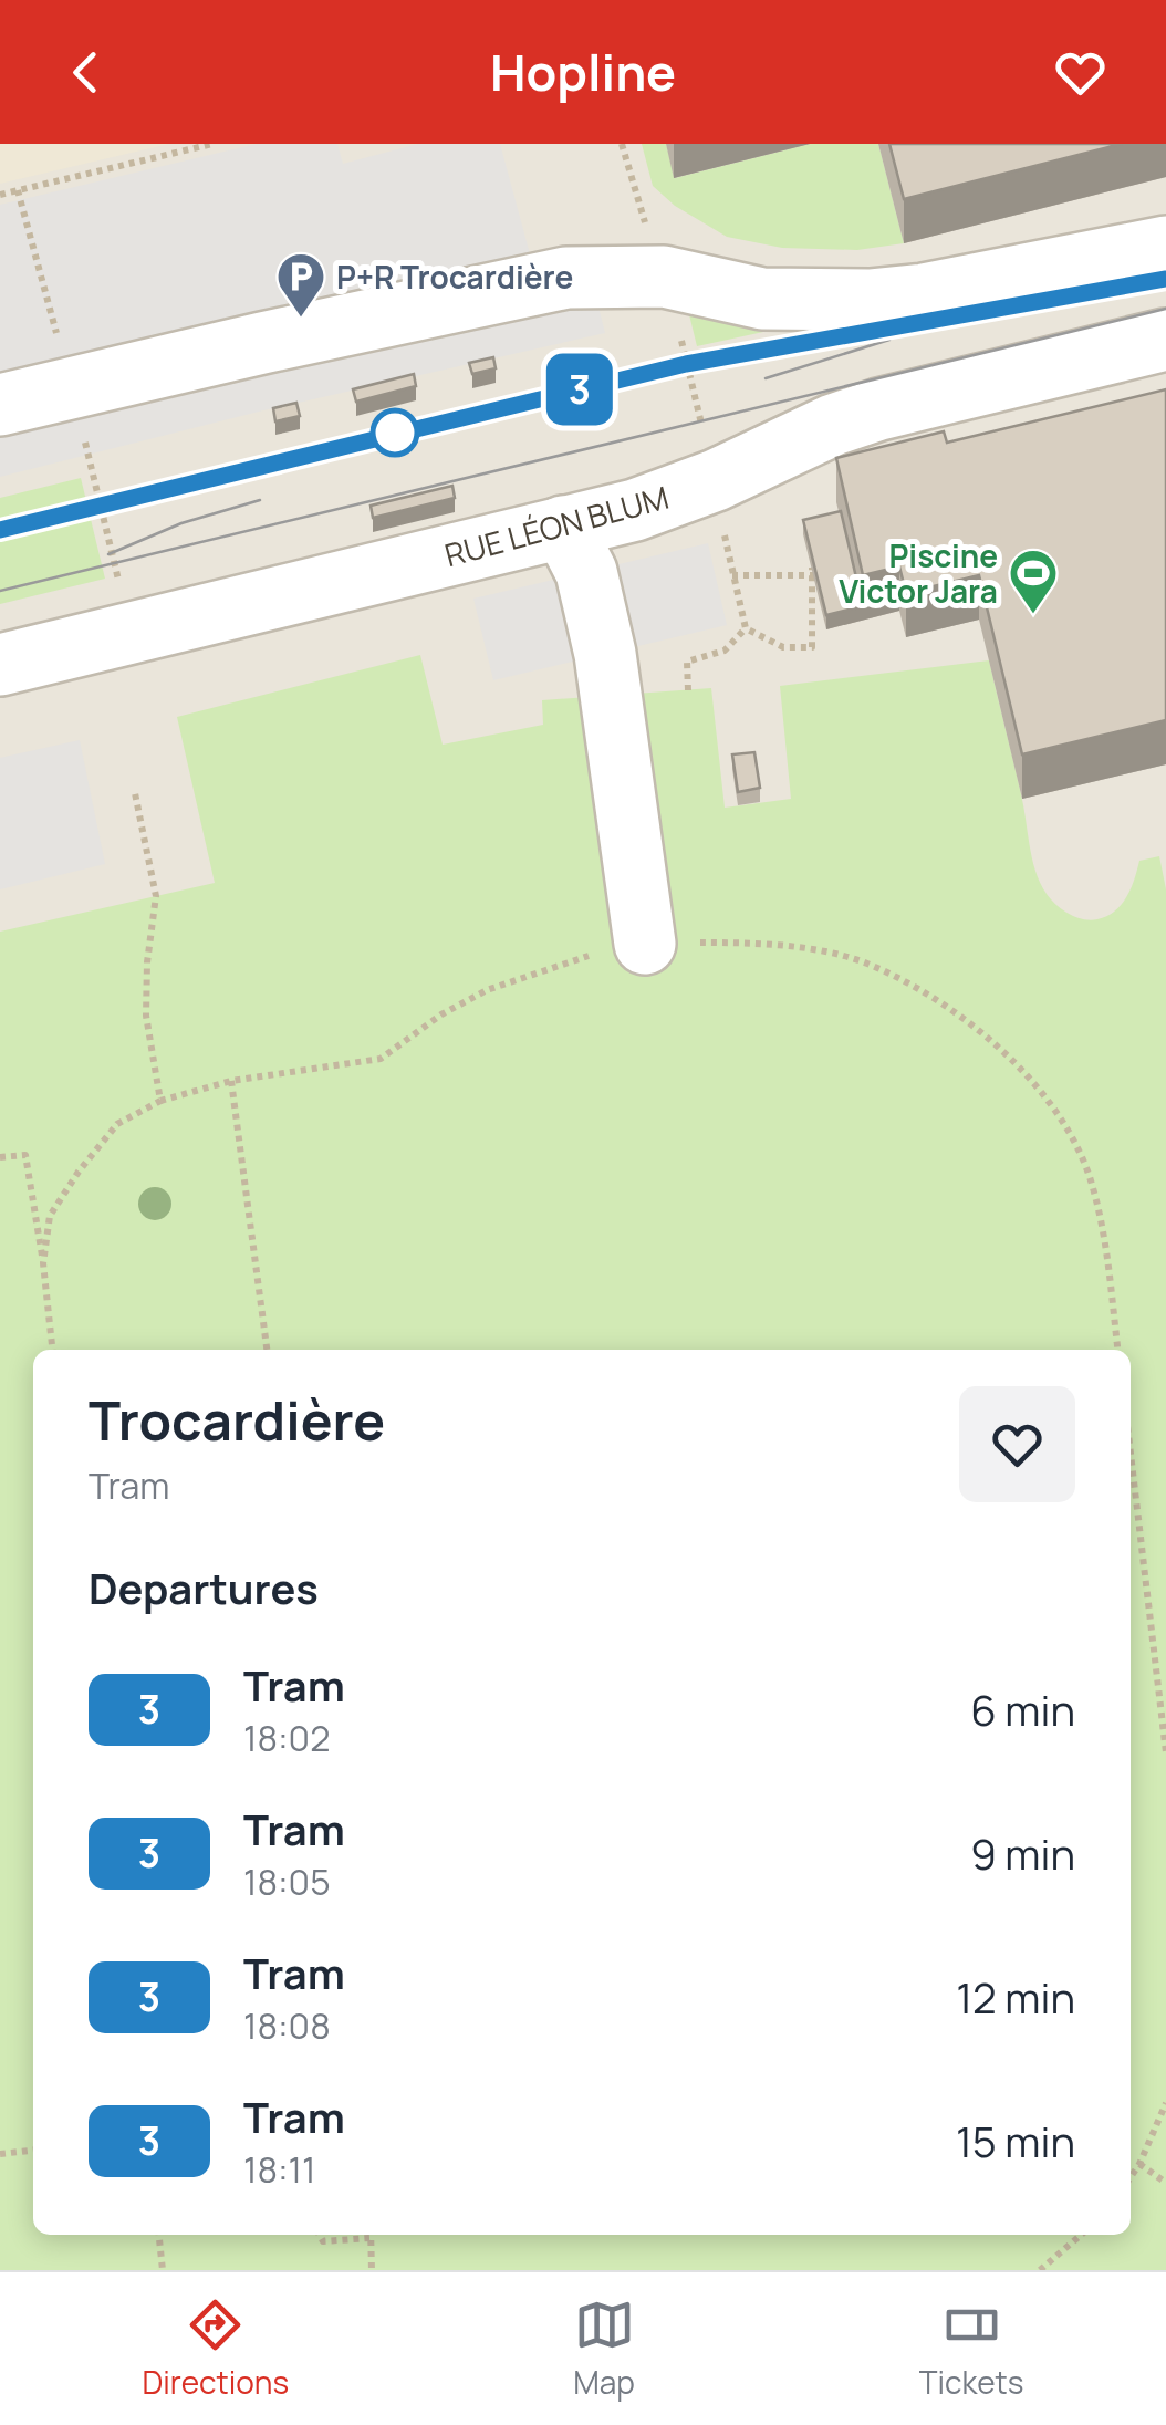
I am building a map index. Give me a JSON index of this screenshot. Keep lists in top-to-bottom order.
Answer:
{
  "streets": {
    "street": ["RUE LÉON BLUM"]
  },
  "places": {
    "parking": ["P+R Trocardière"],
    "sports": ["Piscine Victor Jara"]
  },
  "lines": ["tram line 3"],
  "page": {
    "header": "Hopline",
    "on_map": "3",
    "heading": [
      ["Trocardière", "Tram"],
      "Departures"
    ],
    "list": [
      {
        "mark": "3",
        "name": "Tram",
        "note": "18:02",
        "value": "6 min"
      },
      {
        "mark": "3",
        "name": "Tram",
        "note": "18:05",
        "value": "9 min"
      },
      {
        "mark": "3",
        "name": "Tram",
        "note": "18:08",
        "value": "12 min"
      },
      {
        "mark": "3",
        "name": "Tram",
        "note": "18:11",
        "value": "15 min"
      }
    ],
    "tabs": ["Directions", "Map", "Tickets"]
  }
}
